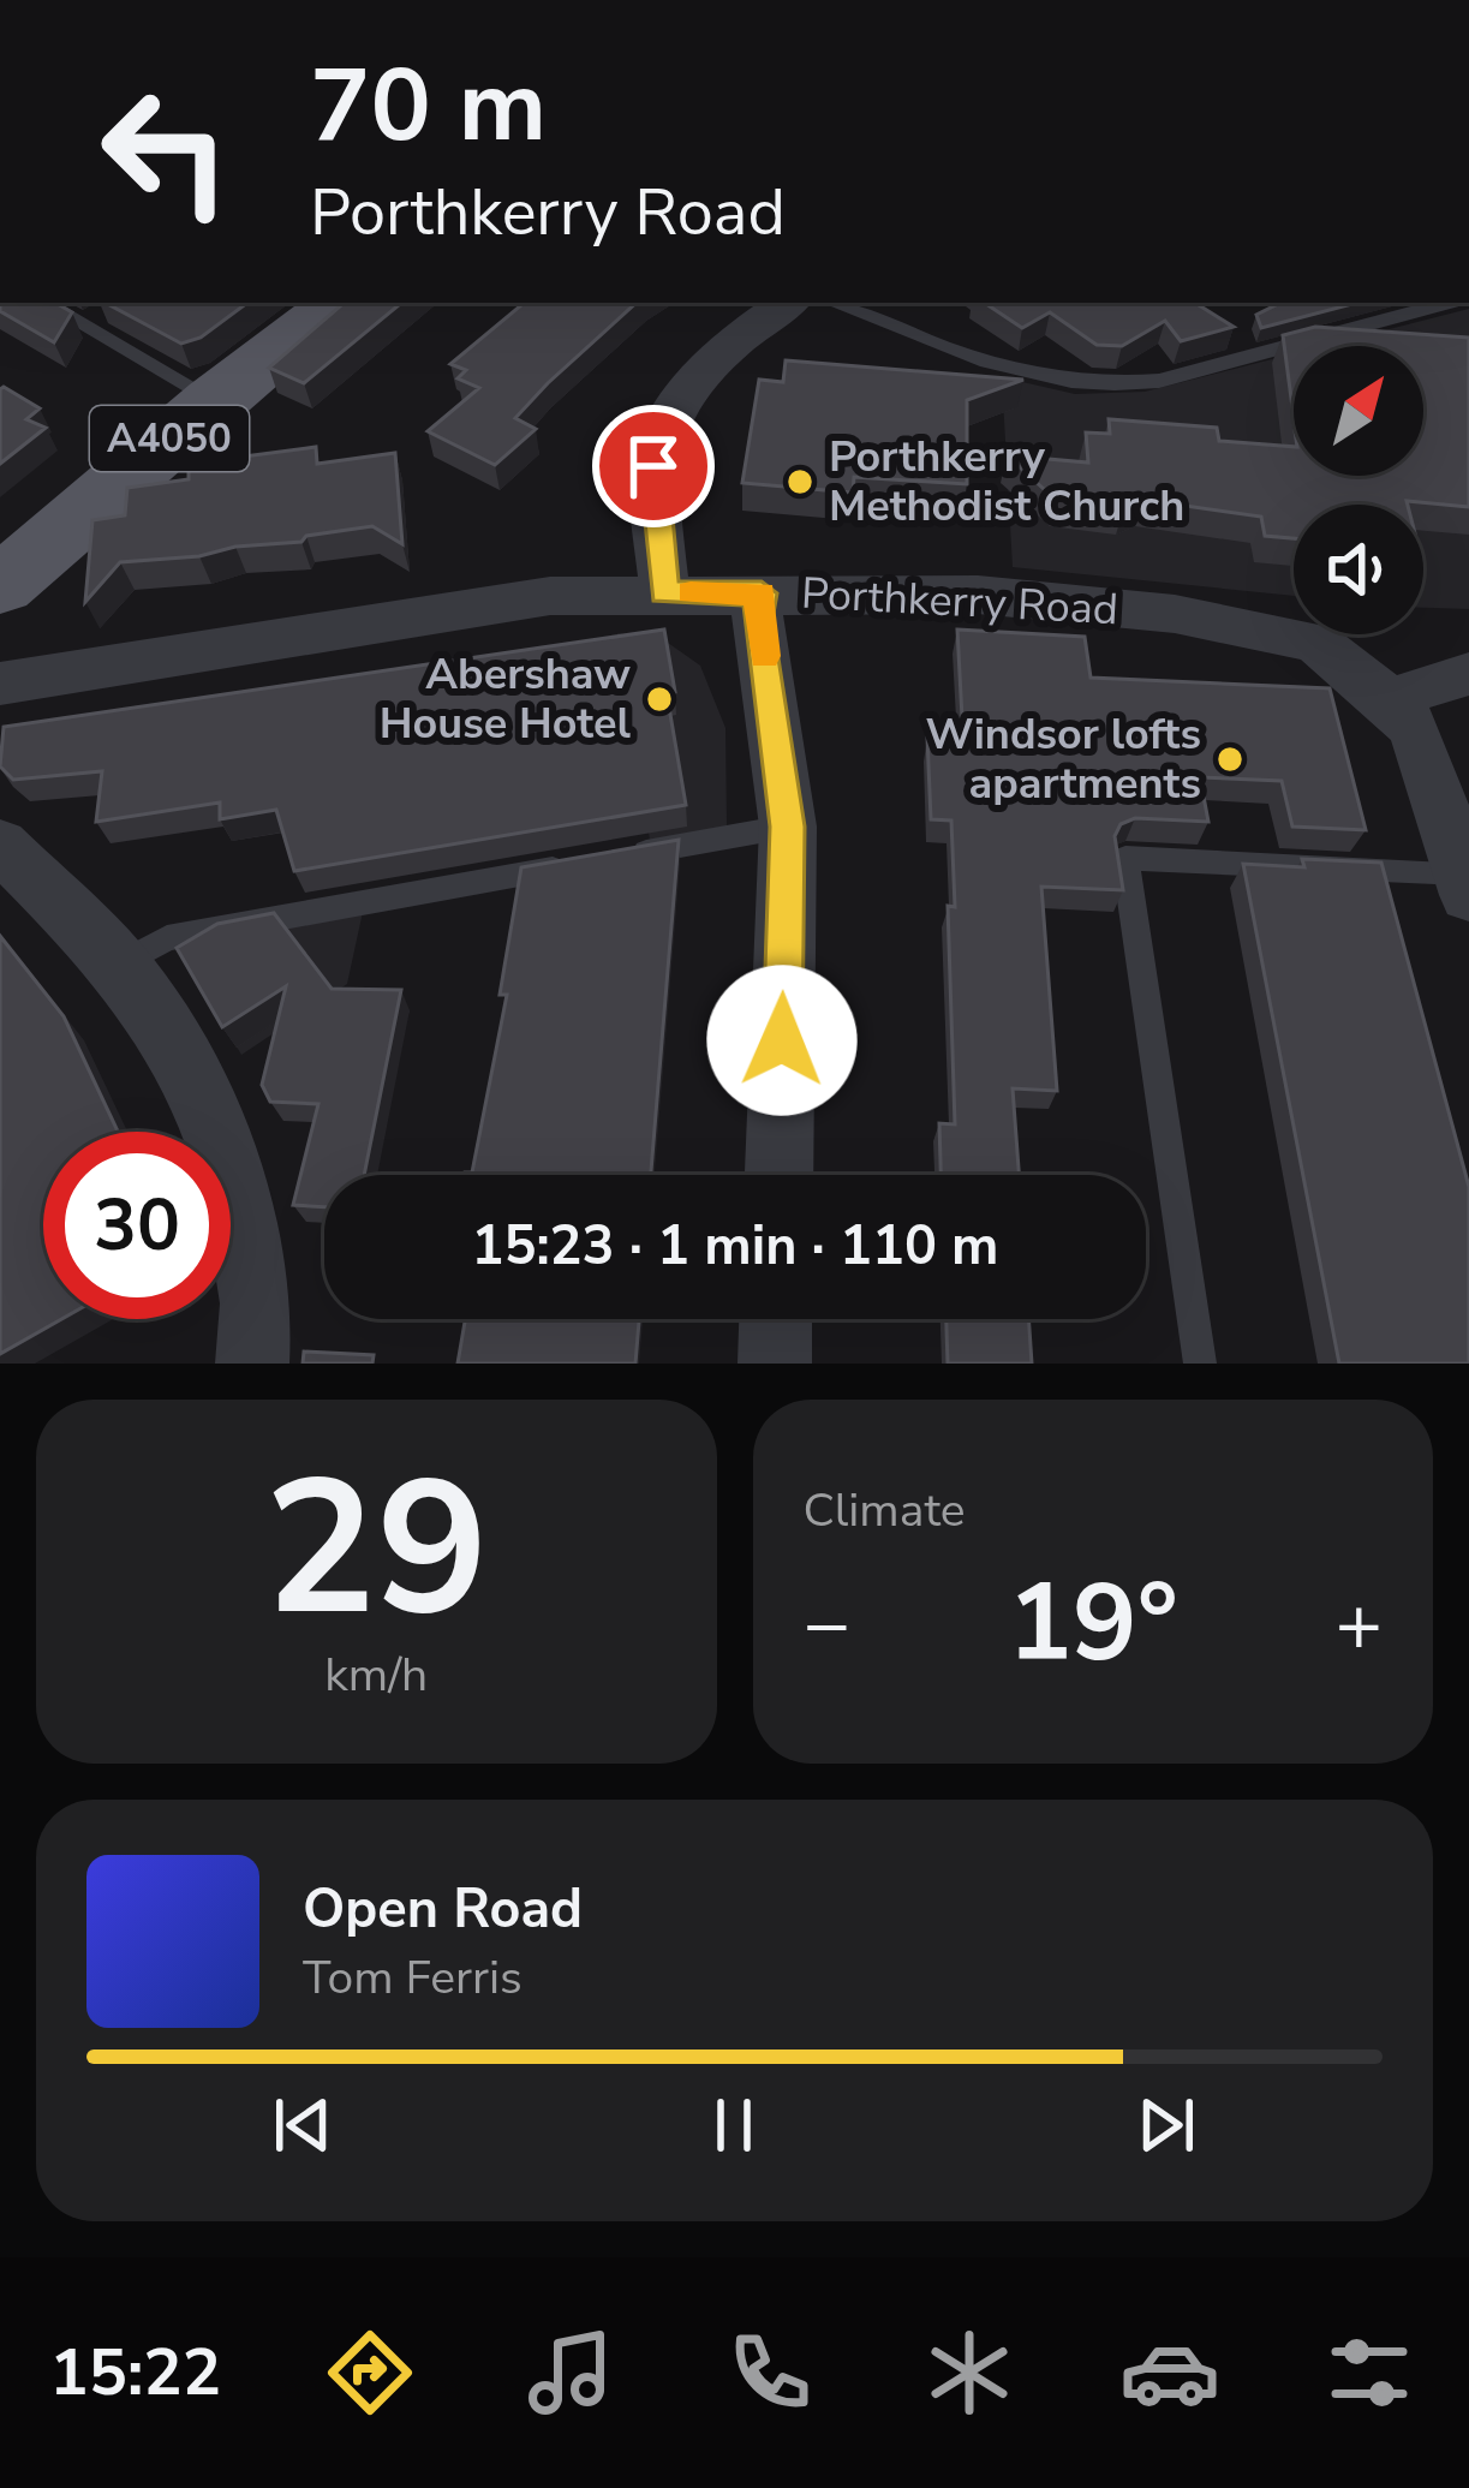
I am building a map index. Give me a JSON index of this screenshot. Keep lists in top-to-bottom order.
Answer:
{
  "streets": {
    "main road": ["A4050"],
    "street": ["Porthkerry Road"]
  },
  "places": ["Porthkerry Methodist Church", "Abershaw House Hotel", "Windsor lofts apartments"],
  "north": "top right",
  "page": {
    "turn": ["70 m", "Porthkerry Road"],
    "limit": "30",
    "trip": "15:23 · 1 min · 110 m",
    "tile": [
      ["29", "km/h"],
      "Climate"
    ],
    "heat": ["−", "19°", "+"],
    "song": ["Open Road", "Tom Ferris"],
    "tabs": "15:22"
  }
}
